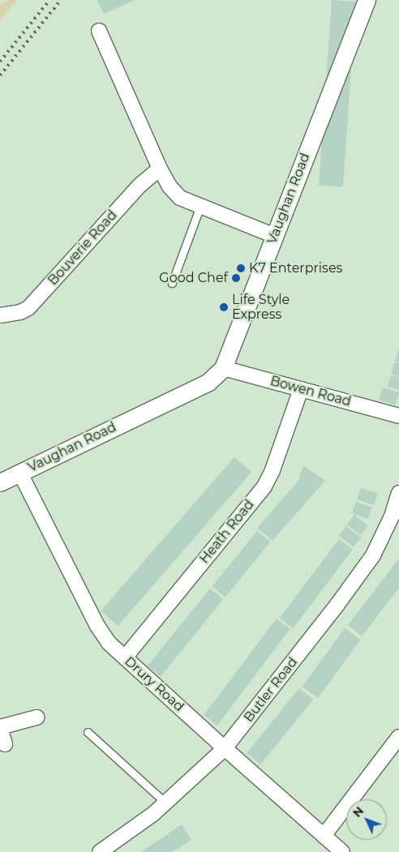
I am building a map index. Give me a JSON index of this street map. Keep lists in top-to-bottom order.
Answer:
{
  "streets": {
    "street": [
      "Vaughan Road",
      "Bouverie Road",
      "Bowen Road",
      "Heath Road",
      "Drury Road",
      "Butler Road"
    ]
  },
  "crossings": [
    ["Vaughan Road", "Bowen Road"],
    ["Vaughan Road", "Drury Road"],
    ["Bowen Road", "Heath Road"],
    ["Heath Road", "Drury Road"],
    ["Drury Road", "Butler Road"]
  ],
  "places": ["K7 Enterprises", "Good Chef", "Life Style Express"],
  "north": "top left"
}
